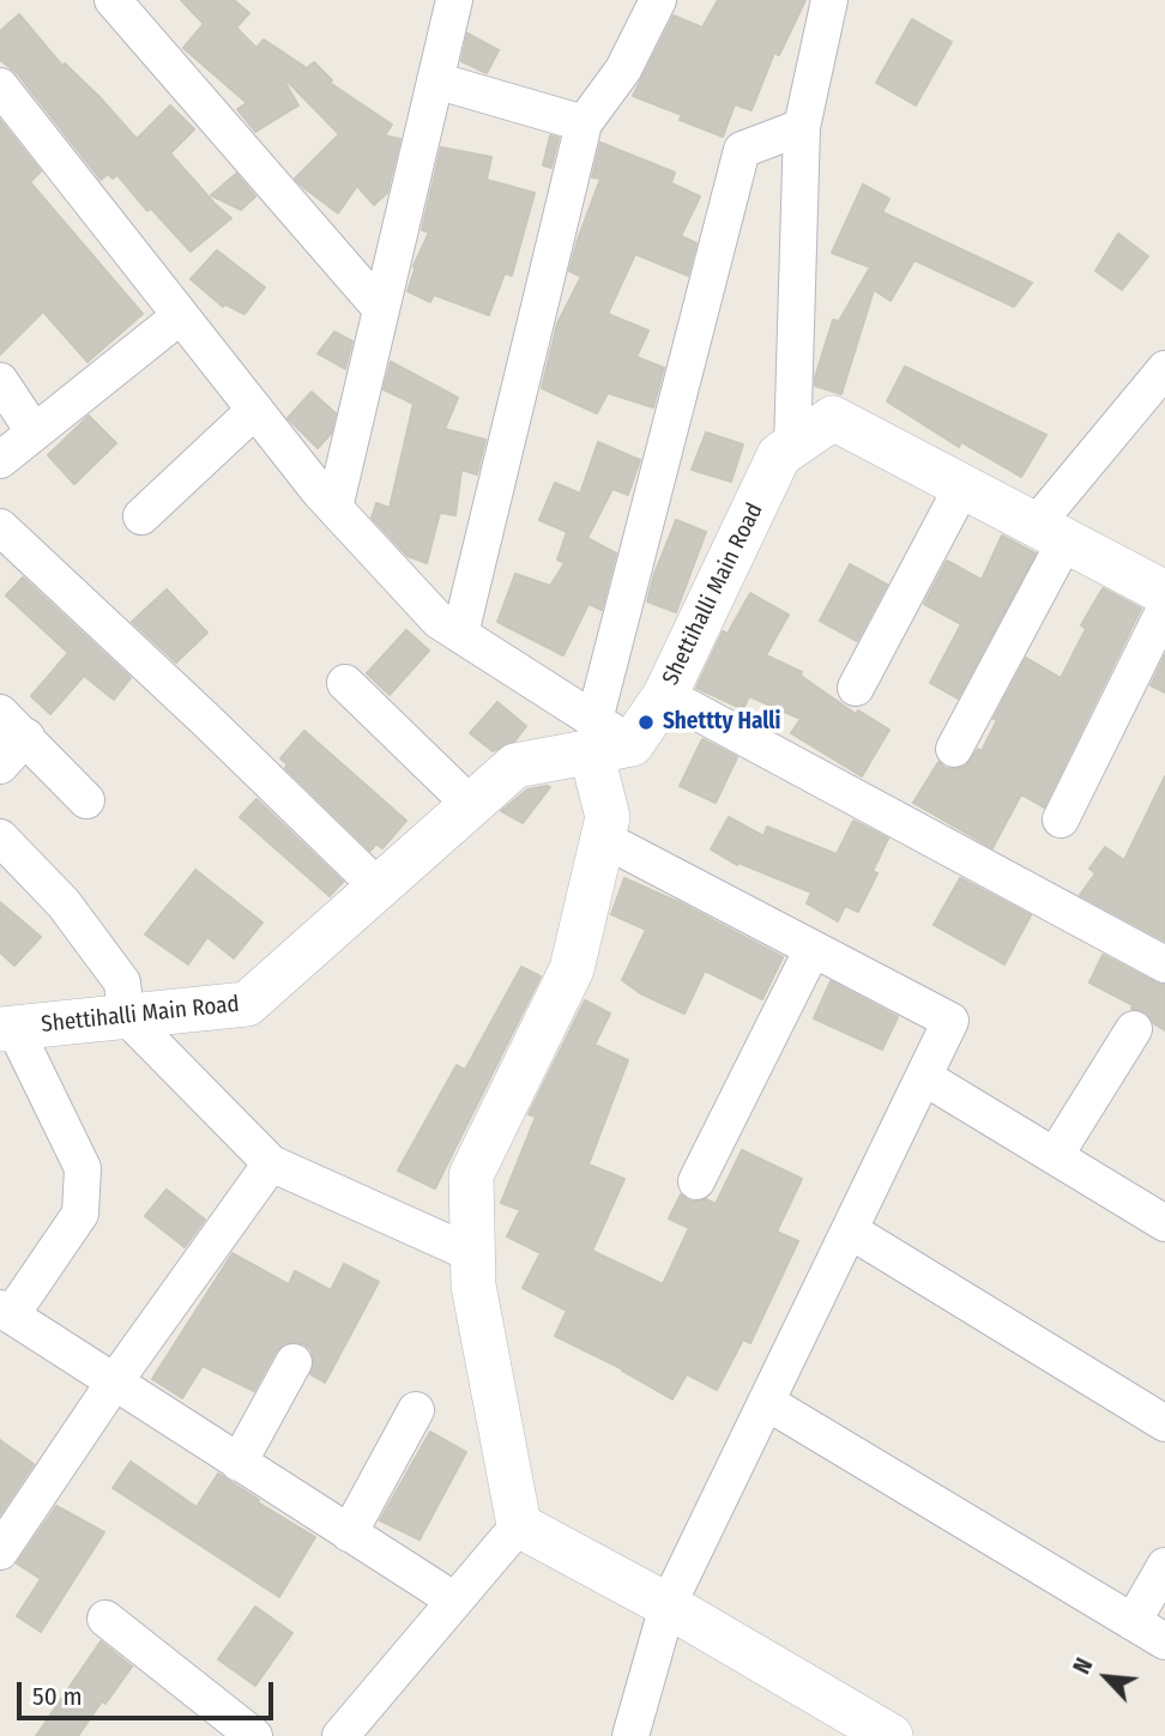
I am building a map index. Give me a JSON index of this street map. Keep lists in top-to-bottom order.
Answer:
{
  "streets": {
    "street": ["Shettihalli Main Road"]
  },
  "places": ["Shettty Halli"],
  "scale_bar": "50 m",
  "north": "top left"
}
